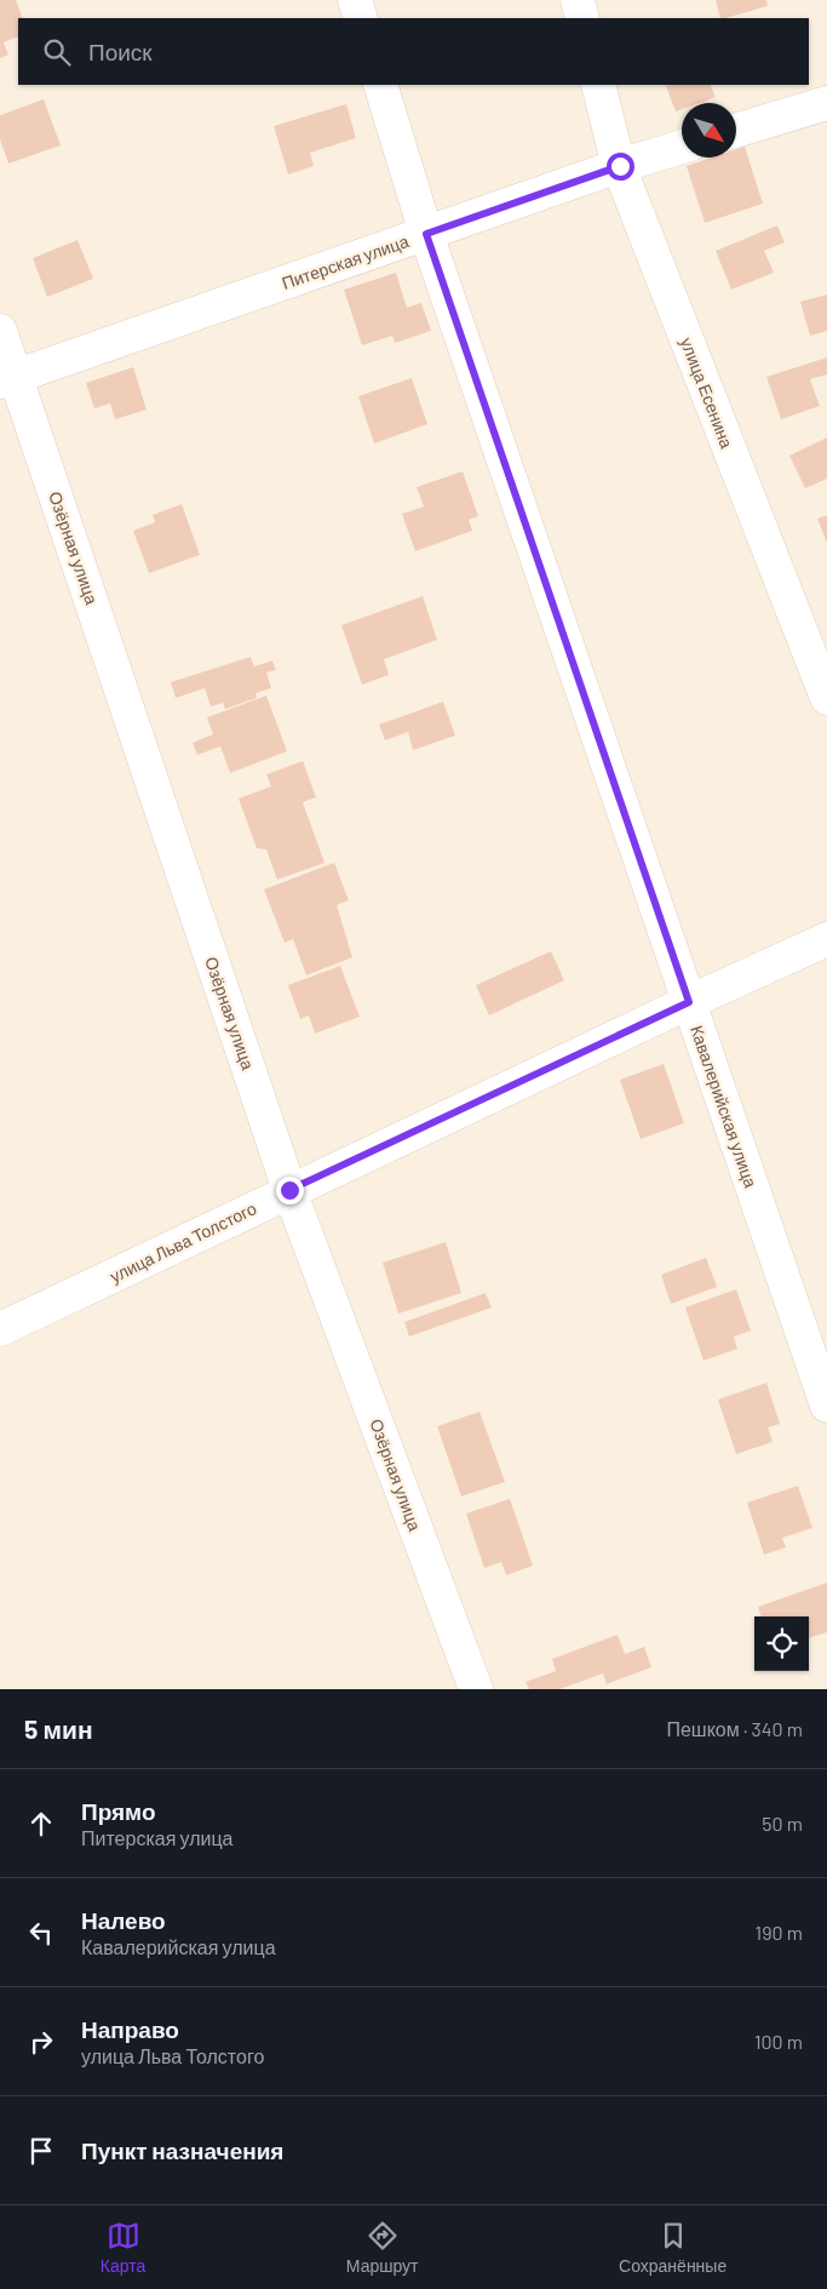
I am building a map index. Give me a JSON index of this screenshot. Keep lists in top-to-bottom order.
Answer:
{
  "streets": {
    "street": [
      "Питерская улица",
      "улица Есенина",
      "Озёрная улица",
      "Кавалерийская улица",
      "улица Льва Толстого"
    ]
  },
  "crossings": [
    ["Питерская улица", "улица Есенина"],
    ["Питерская улица", "Озёрная улица"],
    ["Питерская улица", "Кавалерийская улица"],
    ["Озёрная улица", "улица Льва Толстого"],
    ["Кавалерийская улица", "улица Льва Толстого"]
  ],
  "north": "bottom right",
  "page": {
    "search": "Поиск",
    "heading": ["5 мин", "Пешком · 340 m"],
    "list": [
      ["Прямо", "Питерская улица", "50 m"],
      ["Налево", "Кавалерийская улица", "190 m"],
      ["Направо", "улица Льва Толстого", "100 m"],
      "Пункт назначения"
    ],
    "nav": ["Карта", "Маршрут", "Сохранённые"]
  }
}
